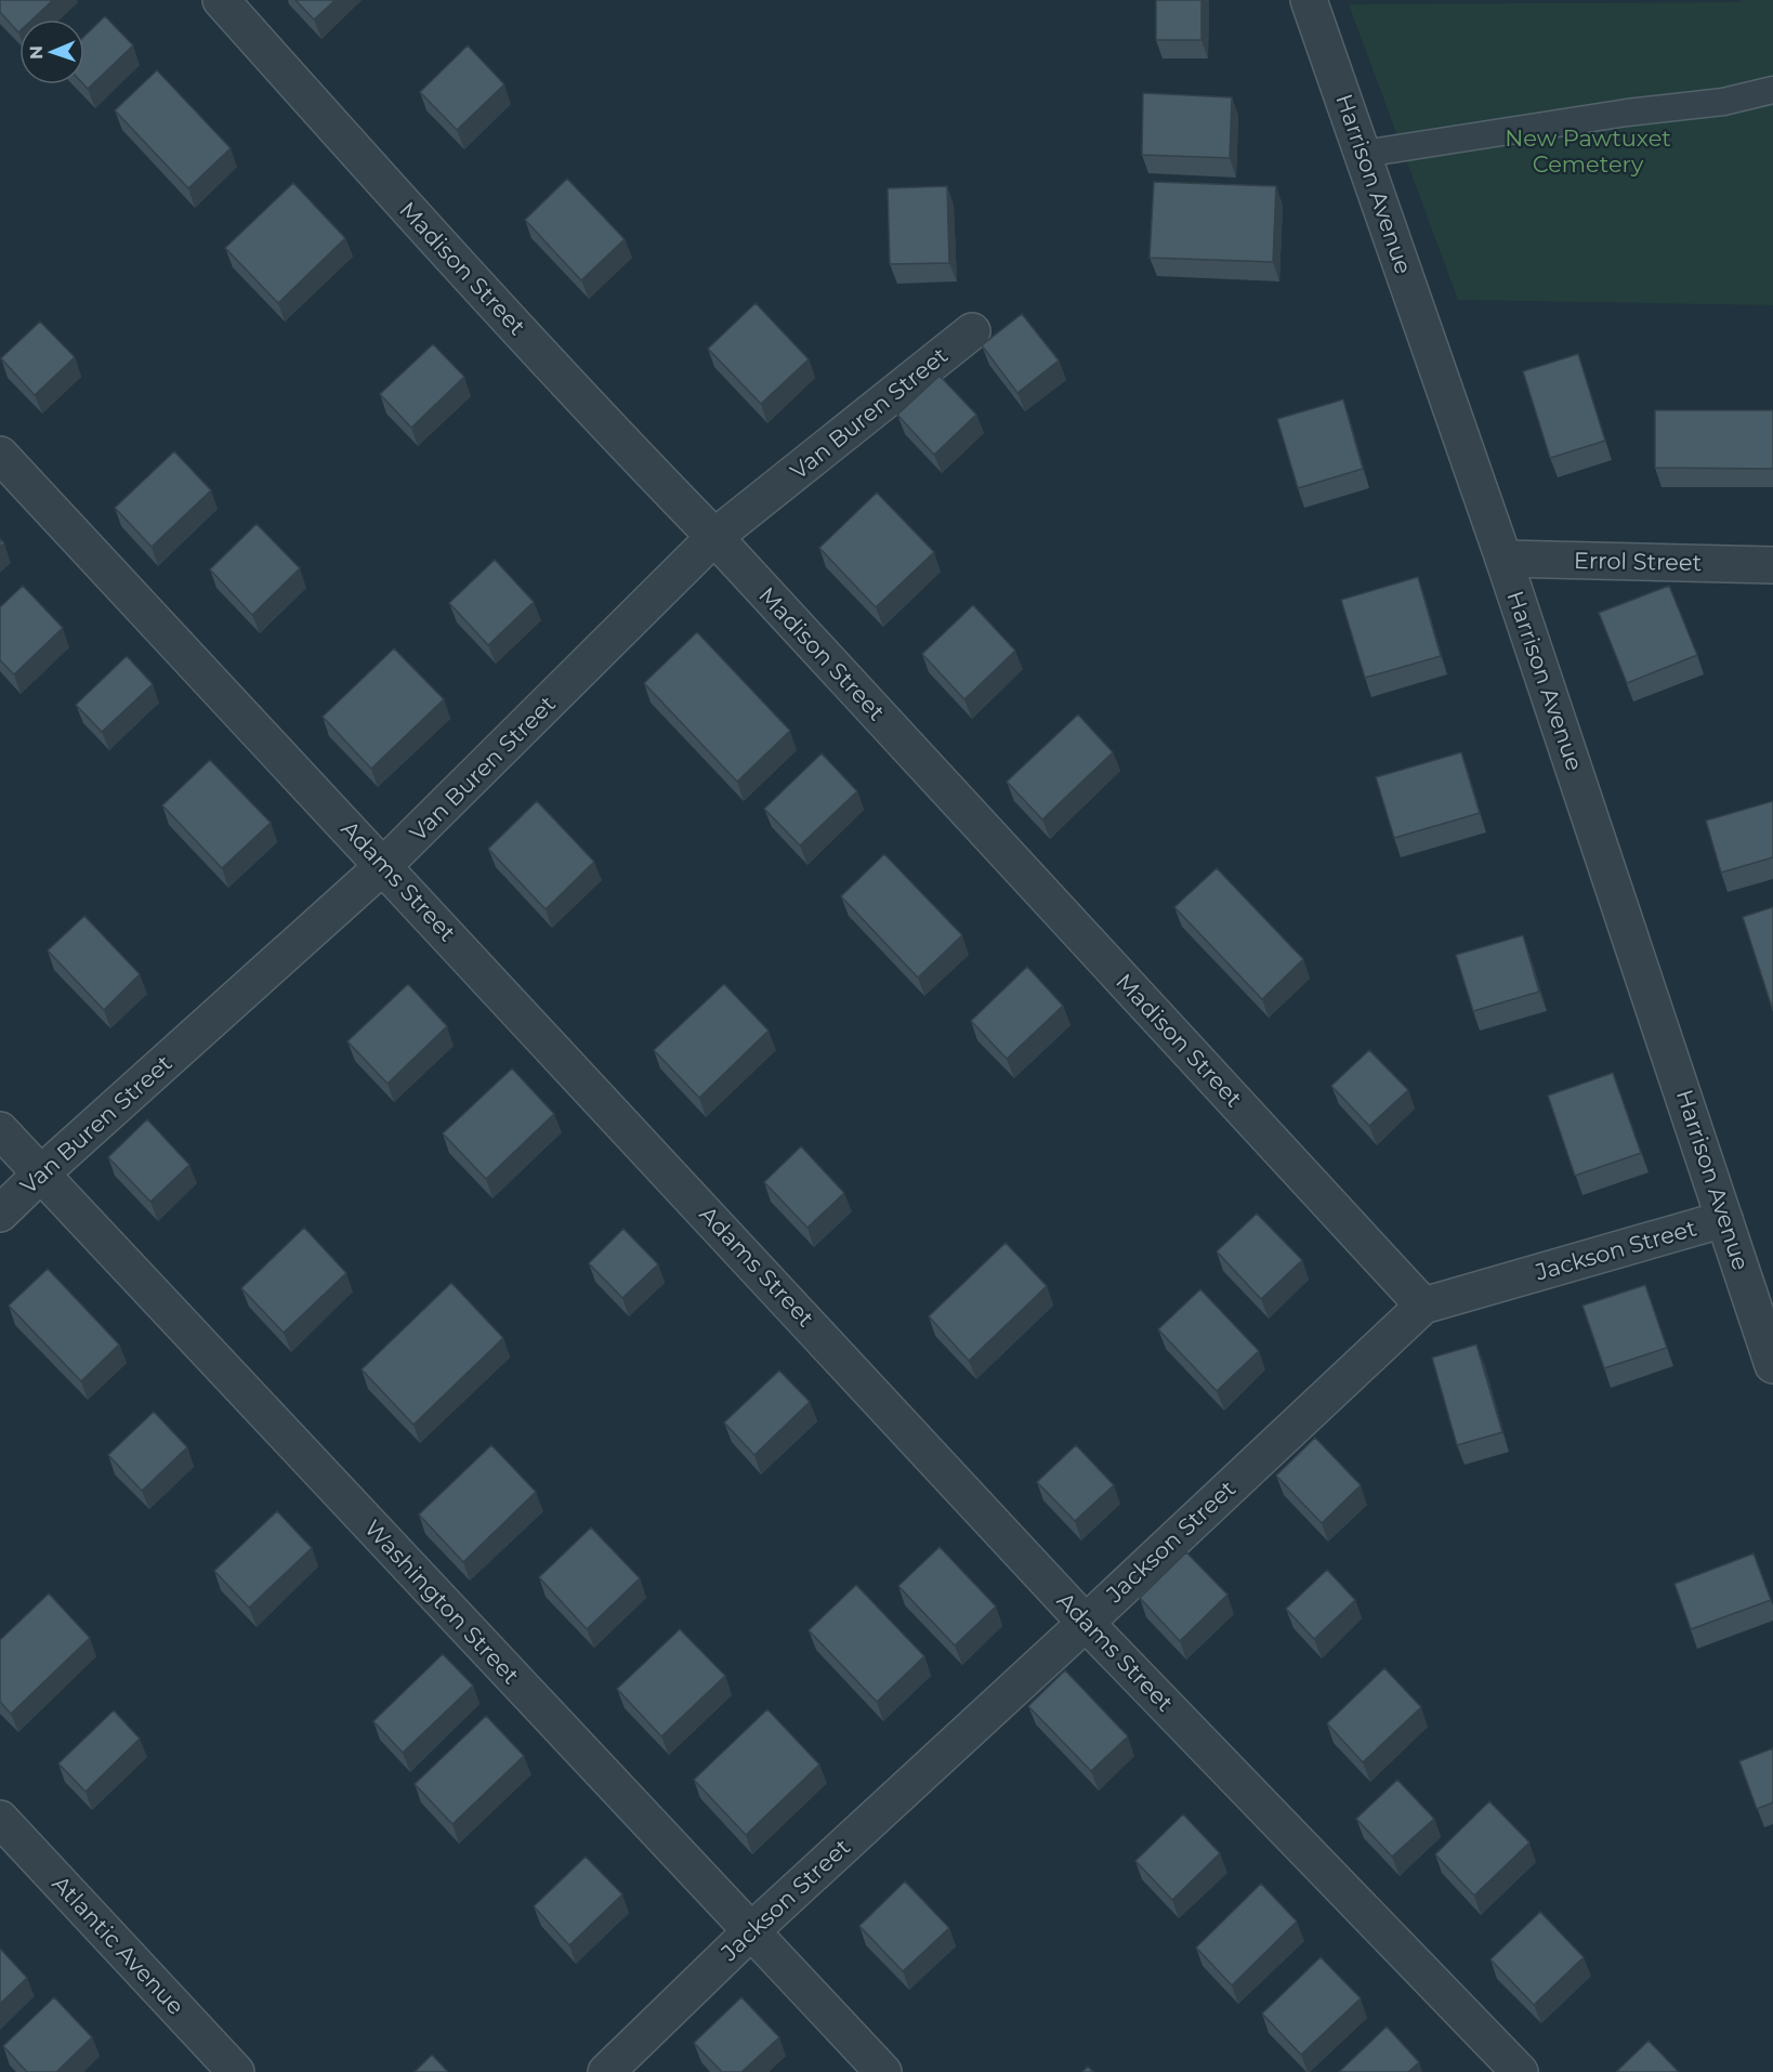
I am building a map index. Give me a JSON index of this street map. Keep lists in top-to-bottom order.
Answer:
{
  "streets": {
    "street": [
      "Harrison Avenue",
      "Madison Street",
      "Van Buren Street",
      "Errol Street",
      "Adams Street",
      "Jackson Street",
      "Washington Street",
      "Atlantic Avenue"
    ]
  },
  "crossings": [
    ["Harrison Avenue", "Errol Street"],
    ["Harrison Avenue", "Jackson Street"],
    ["Madison Street", "Van Buren Street"],
    ["Madison Street", "Jackson Street"],
    ["Van Buren Street", "Adams Street"],
    ["Van Buren Street", "Washington Street"],
    ["Adams Street", "Jackson Street"],
    ["Jackson Street", "Washington Street"]
  ],
  "parks": ["New Pawtuxet Cemetery"],
  "north": "left"
}
